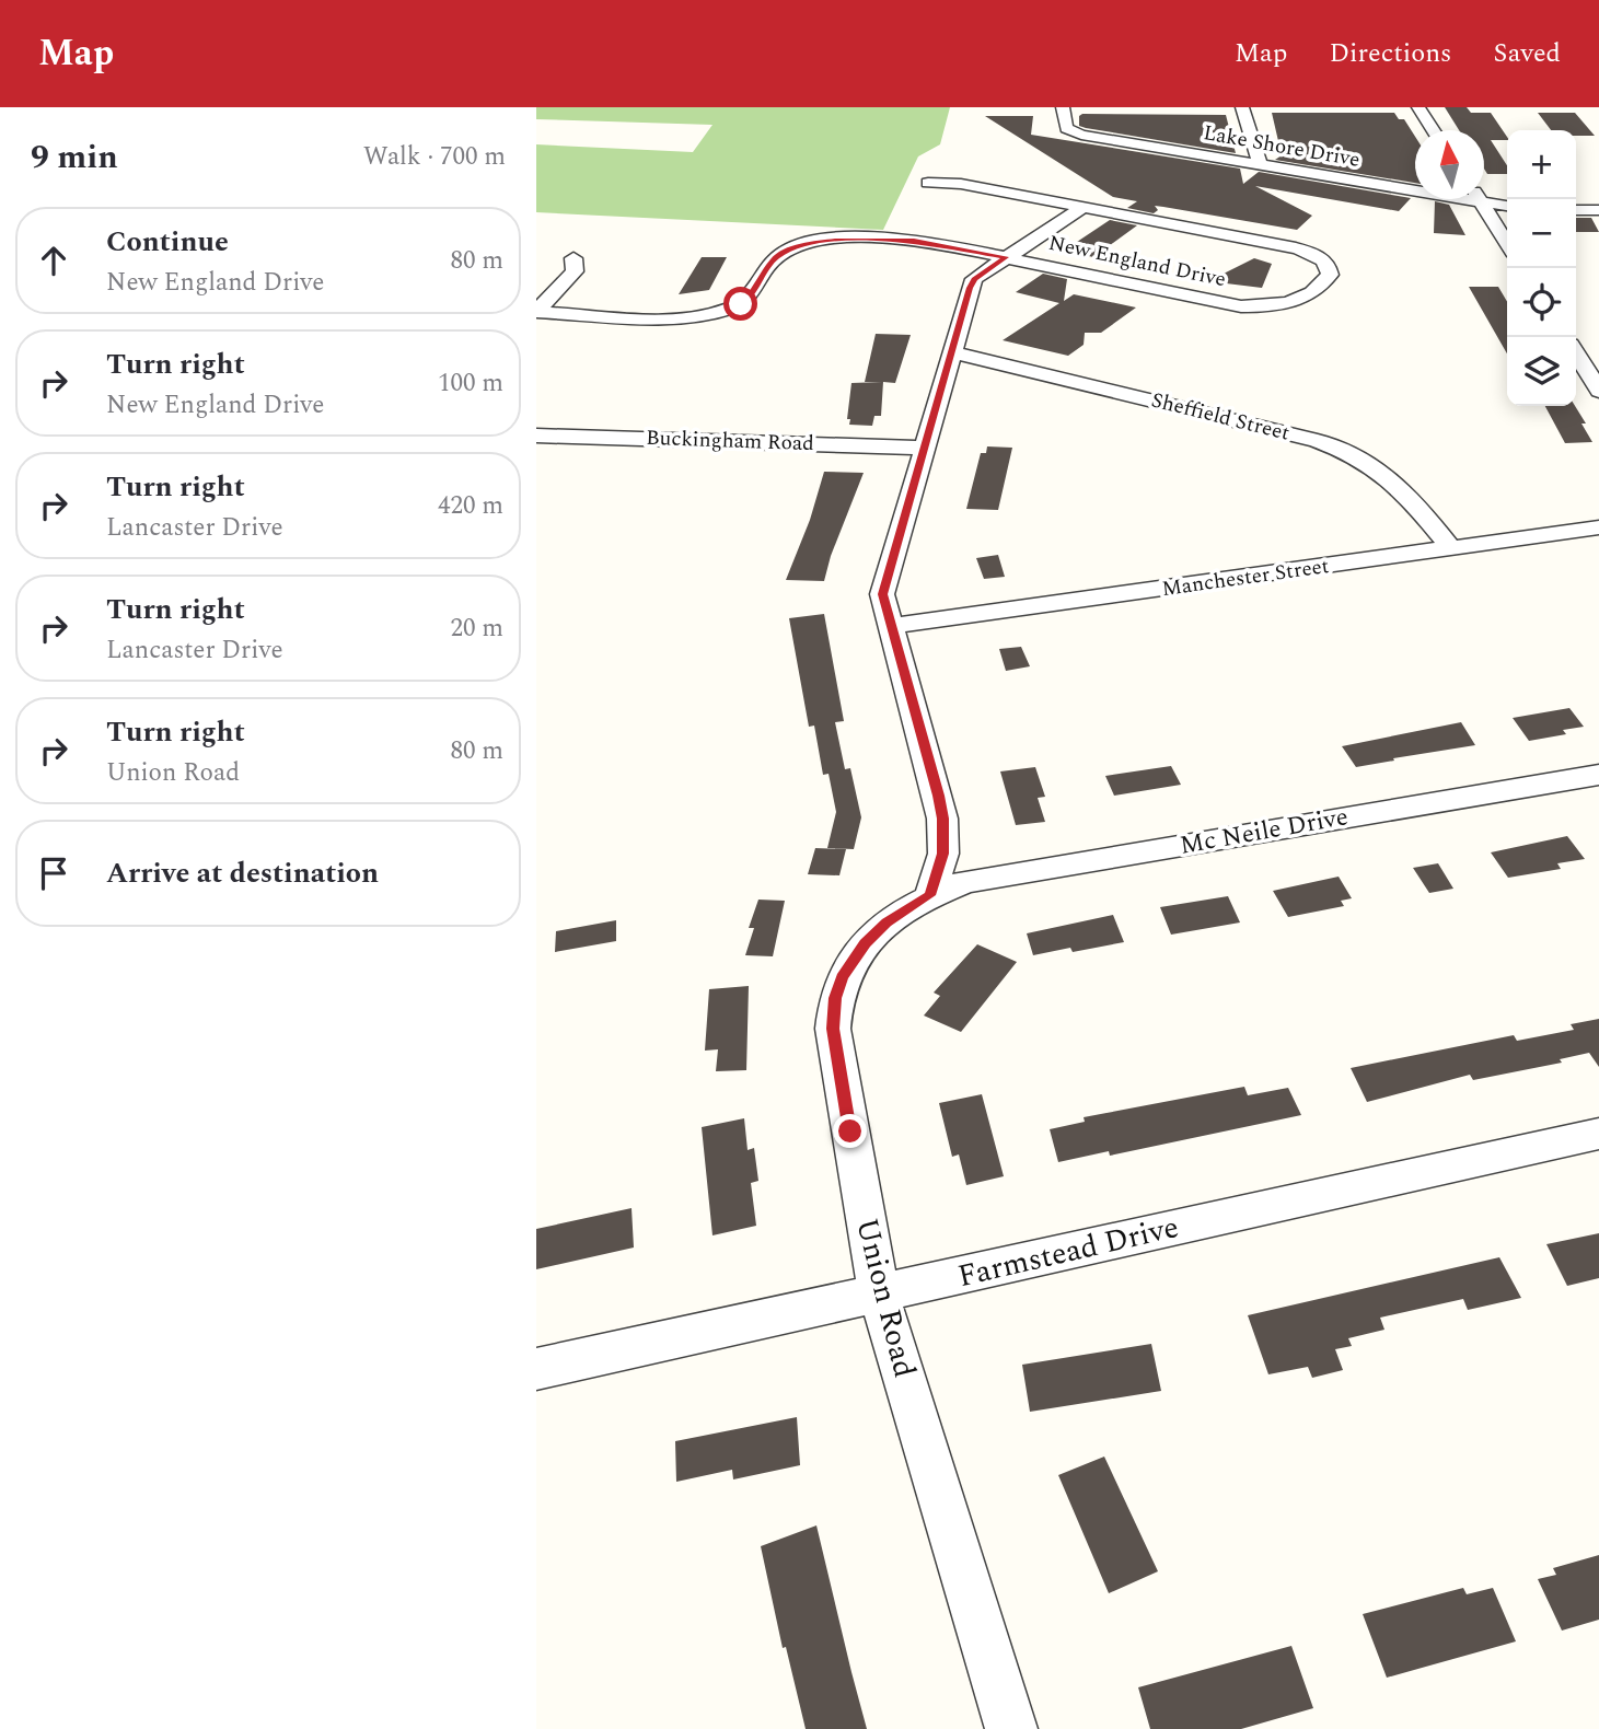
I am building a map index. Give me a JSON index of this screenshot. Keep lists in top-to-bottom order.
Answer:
{
  "streets": {
    "street": [
      "Lake Shore Drive",
      "New England Drive",
      "Sheffield Street",
      "Buckingham Road",
      "Manchester Street",
      "Mc Neile Drive",
      "Farmstead Drive",
      "Union Road"
    ]
  },
  "crossings": [
    ["Sheffield Street", "Manchester Street"],
    ["Mc Neile Drive", "Union Road"],
    ["Farmstead Drive", "Union Road"]
  ],
  "north": "top",
  "page": {
    "header": "Map",
    "nav": ["Map", "Directions", "Saved"],
    "heading": ["9 min", "Walk · 700 m"],
    "map_buttons": ["+", "−"],
    "list": [
      ["Continue", "New England Drive", "80 m"],
      ["Turn right", "New England Drive", "100 m"],
      ["Turn right", "Lancaster Drive", "420 m"],
      ["Turn right", "Lancaster Drive", "20 m"],
      ["Turn right", "Union Road", "80 m"],
      "Arrive at destination"
    ]
  }
}
